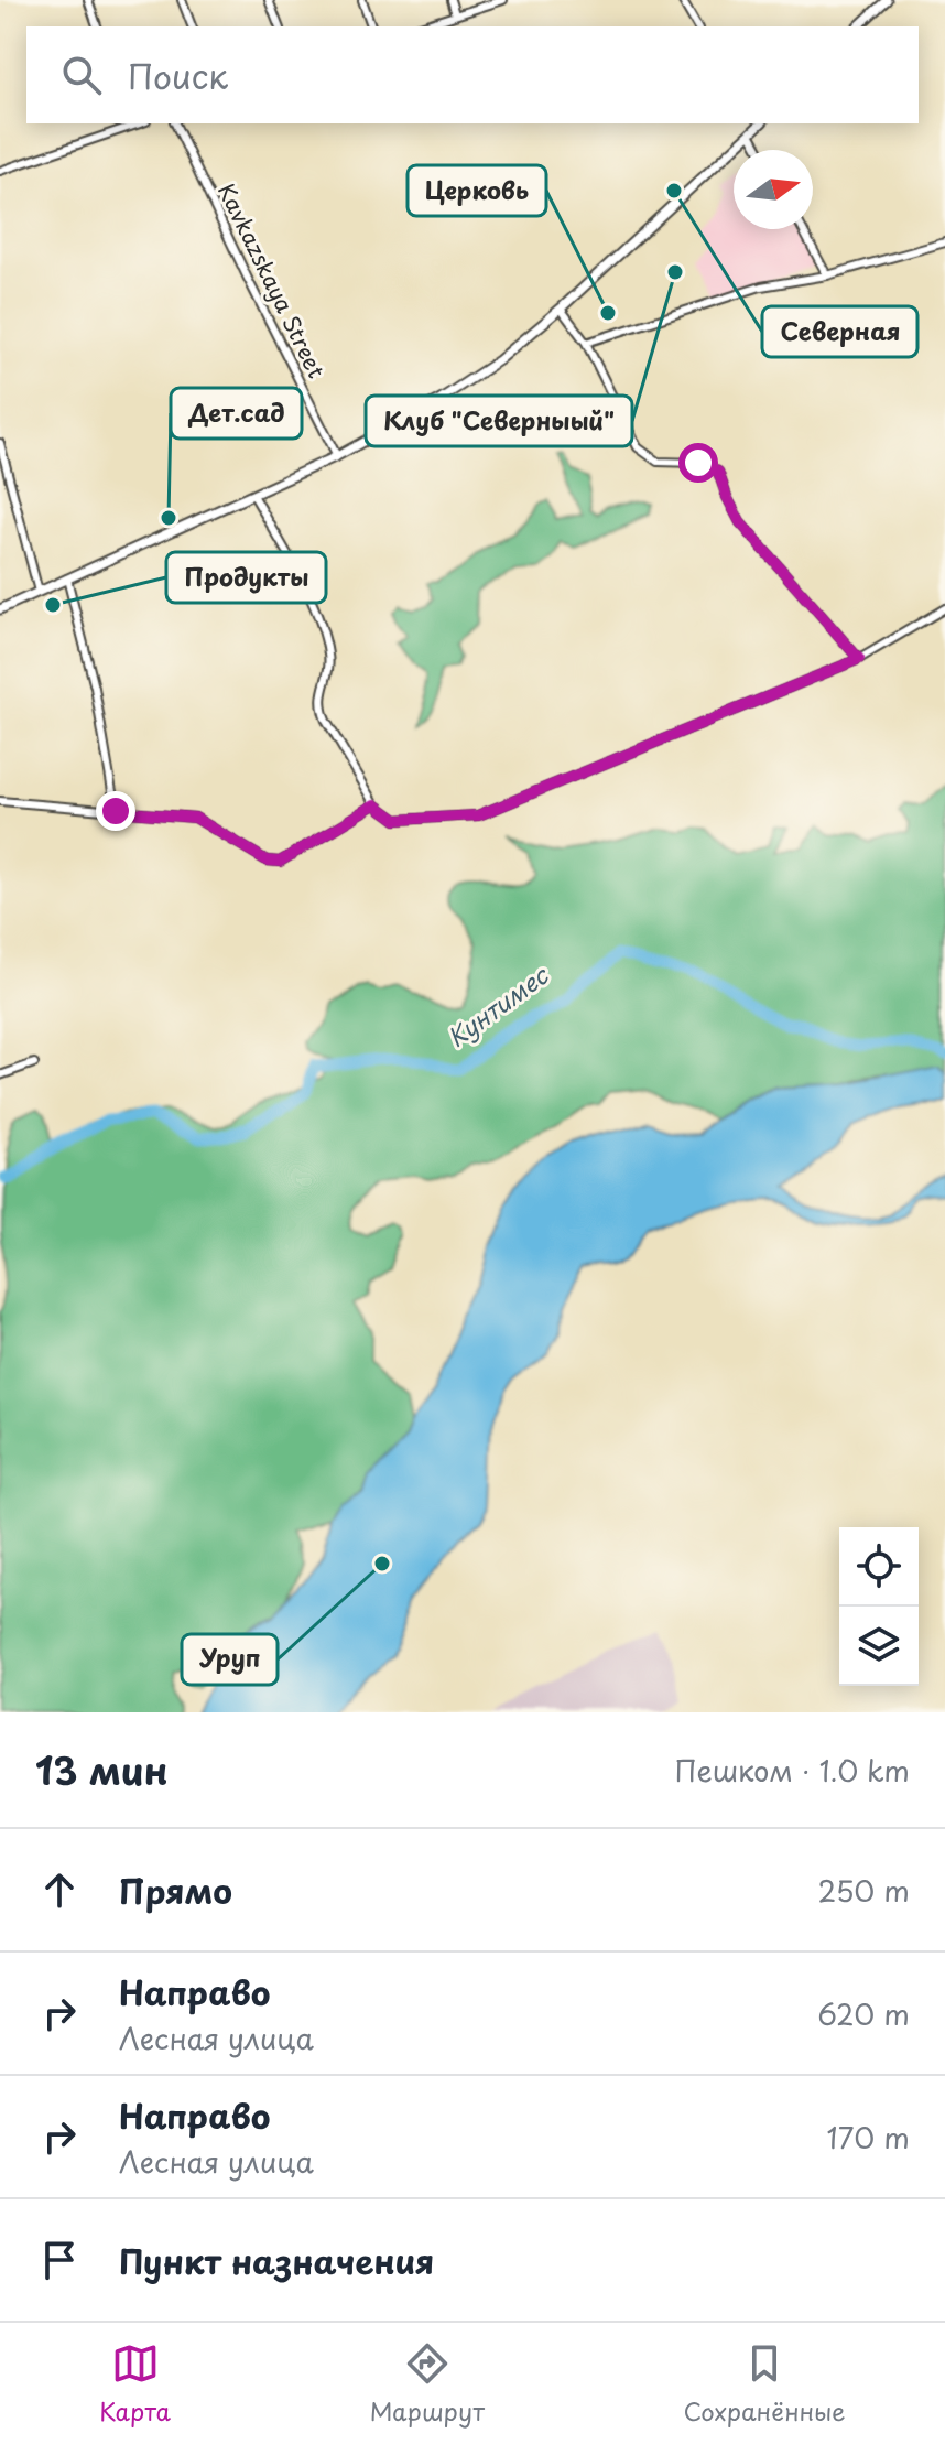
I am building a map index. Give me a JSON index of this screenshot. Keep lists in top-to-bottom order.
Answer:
{
  "streets": {
    "street": ["Kavkazskaya Street"]
  },
  "water": ["Кунтимес"],
  "places": [
    "Северная",
    "Клуб \"Северныый\"",
    "Церковь",
    "Дет.сад",
    "Продукты",
    "Уруп"
  ],
  "north": "right",
  "page": {
    "search": "Поиск",
    "heading": ["13 мин", "Пешком · 1.0 km"],
    "list": [
      ["Прямо", "250 m"],
      ["Направо", "Лесная улица", "620 m"],
      ["Направо", "Лесная улица", "170 m"],
      "Пункт назначения"
    ],
    "nav": ["Карта", "Маршрут", "Сохранённые"]
  }
}
